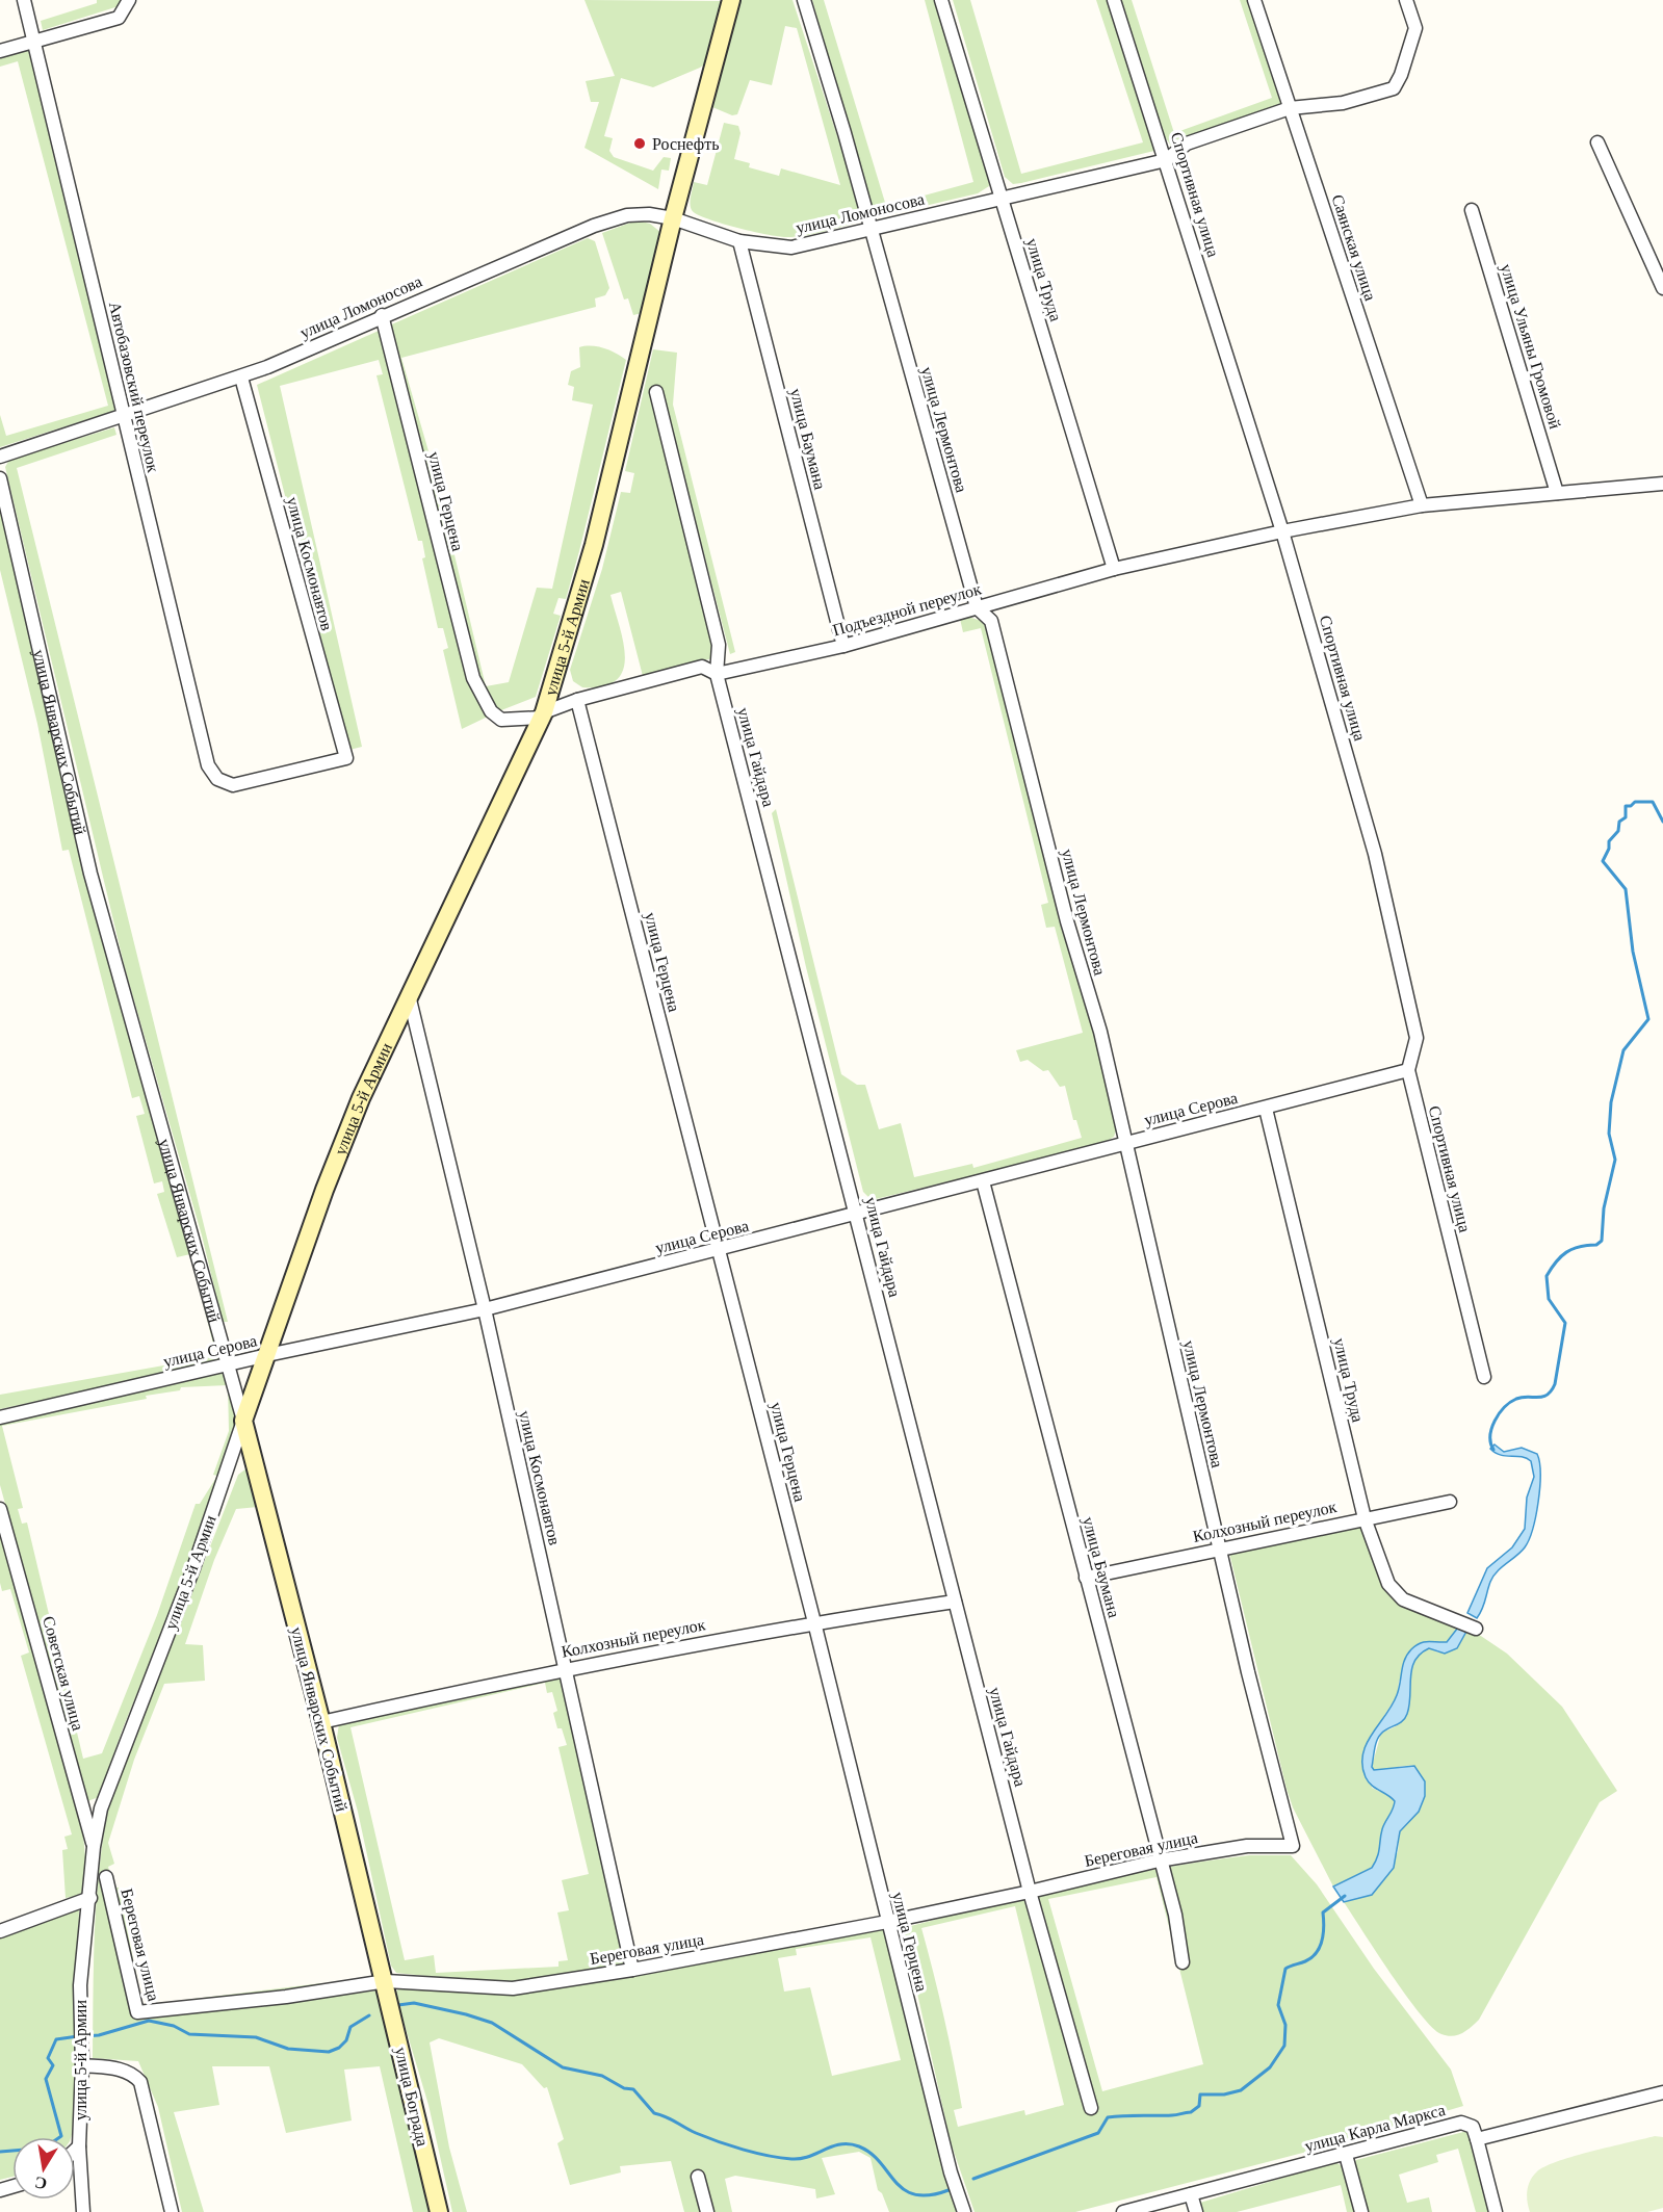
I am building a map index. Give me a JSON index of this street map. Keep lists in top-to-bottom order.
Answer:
{
  "streets": {
    "street": [
      "Спортивная улица",
      "улица Ломоносова",
      "Саянская улица",
      "улица Труда",
      "улица Ульяны Громовой",
      "Автобазовский переулок",
      "улица Лермонтова",
      "улица Баумана",
      "улица Герцена",
      "улица Космонавтов",
      "Подъездной переулок",
      "улица 5-й Армии",
      "улица Январских Событий",
      "улица Гайдара",
      "улица Серова",
      "Колхозный переулок",
      "Советская улица",
      "Береговая улица",
      "улица Бограда",
      "улица Карла Маркса"
    ]
  },
  "crossings": [
    ["Спортивная улица", "улица Ломоносова"],
    ["Спортивная улица", "Подъездной переулок"],
    ["Спортивная улица", "улица Серова"],
    ["улица Ломоносова", "Саянская улица"],
    ["улица Ломоносова", "улица Труда"],
    ["улица Ломоносова", "Автобазовский переулок"],
    ["улица Ломоносова", "улица Лермонтова"],
    ["улица Ломоносова", "улица Баумана"],
    ["улица Ломоносова", "улица Герцена"],
    ["улица Ломоносова", "улица Космонавтов"],
    ["улица Ломоносова", "улица 5-й Армии"],
    ["Саянская улица", "Подъездной переулок"],
    ["улица Труда", "Подъездной переулок"],
    ["улица Труда", "улица Серова"],
    ["улица Труда", "Колхозный переулок"],
    ["улица Ульяны Громовой", "Подъездной переулок"],
    ["Автобазовский переулок", "улица Космонавтов"],
    ["улица Лермонтова", "Подъездной переулок"],
    ["улица Лермонтова", "улица Серова"],
    ["улица Лермонтова", "Колхозный переулок"],
    ["улица Лермонтова", "Береговая улица"],
    ["улица Баумана", "Подъездной переулок"],
    ["улица Баумана", "улица Серова"],
    ["улица Баумана", "Колхозный переулок"],
    ["улица Баумана", "Береговая улица"],
    ["улица Герцена", "Подъездной переулок"],
    ["улица Герцена", "улица 5-й Армии"],
    ["улица Герцена", "улица Серова"],
    ["улица Герцена", "Колхозный переулок"],
    ["улица Герцена", "Береговая улица"],
    ["улица Космонавтов", "улица 5-й Армии"],
    ["улица Космонавтов", "улица Серова"],
    ["улица Космонавтов", "Колхозный переулок"],
    ["улица Космонавтов", "Береговая улица"],
    ["Подъездной переулок", "улица 5-й Армии"],
    ["Подъездной переулок", "улица Гайдара"],
    ["улица 5-й Армии", "улица Январских Событий"],
    ["улица 5-й Армии", "улица Серова"],
    ["улица 5-й Армии", "Советская улица"],
    ["улица Январских Событий", "улица Серова"],
    ["улица Январских Событий", "Колхозный переулок"],
    ["улица Январских Событий", "Береговая улица"],
    ["улица Январских Событий", "улица Бограда"],
    ["улица Гайдара", "улица Серова"],
    ["улица Гайдара", "Колхозный переулок"],
    ["улица Гайдара", "Береговая улица"],
    ["Береговая улица", "улица Бограда"]
  ],
  "places": ["Роснефть"],
  "north": "bottom"
}
